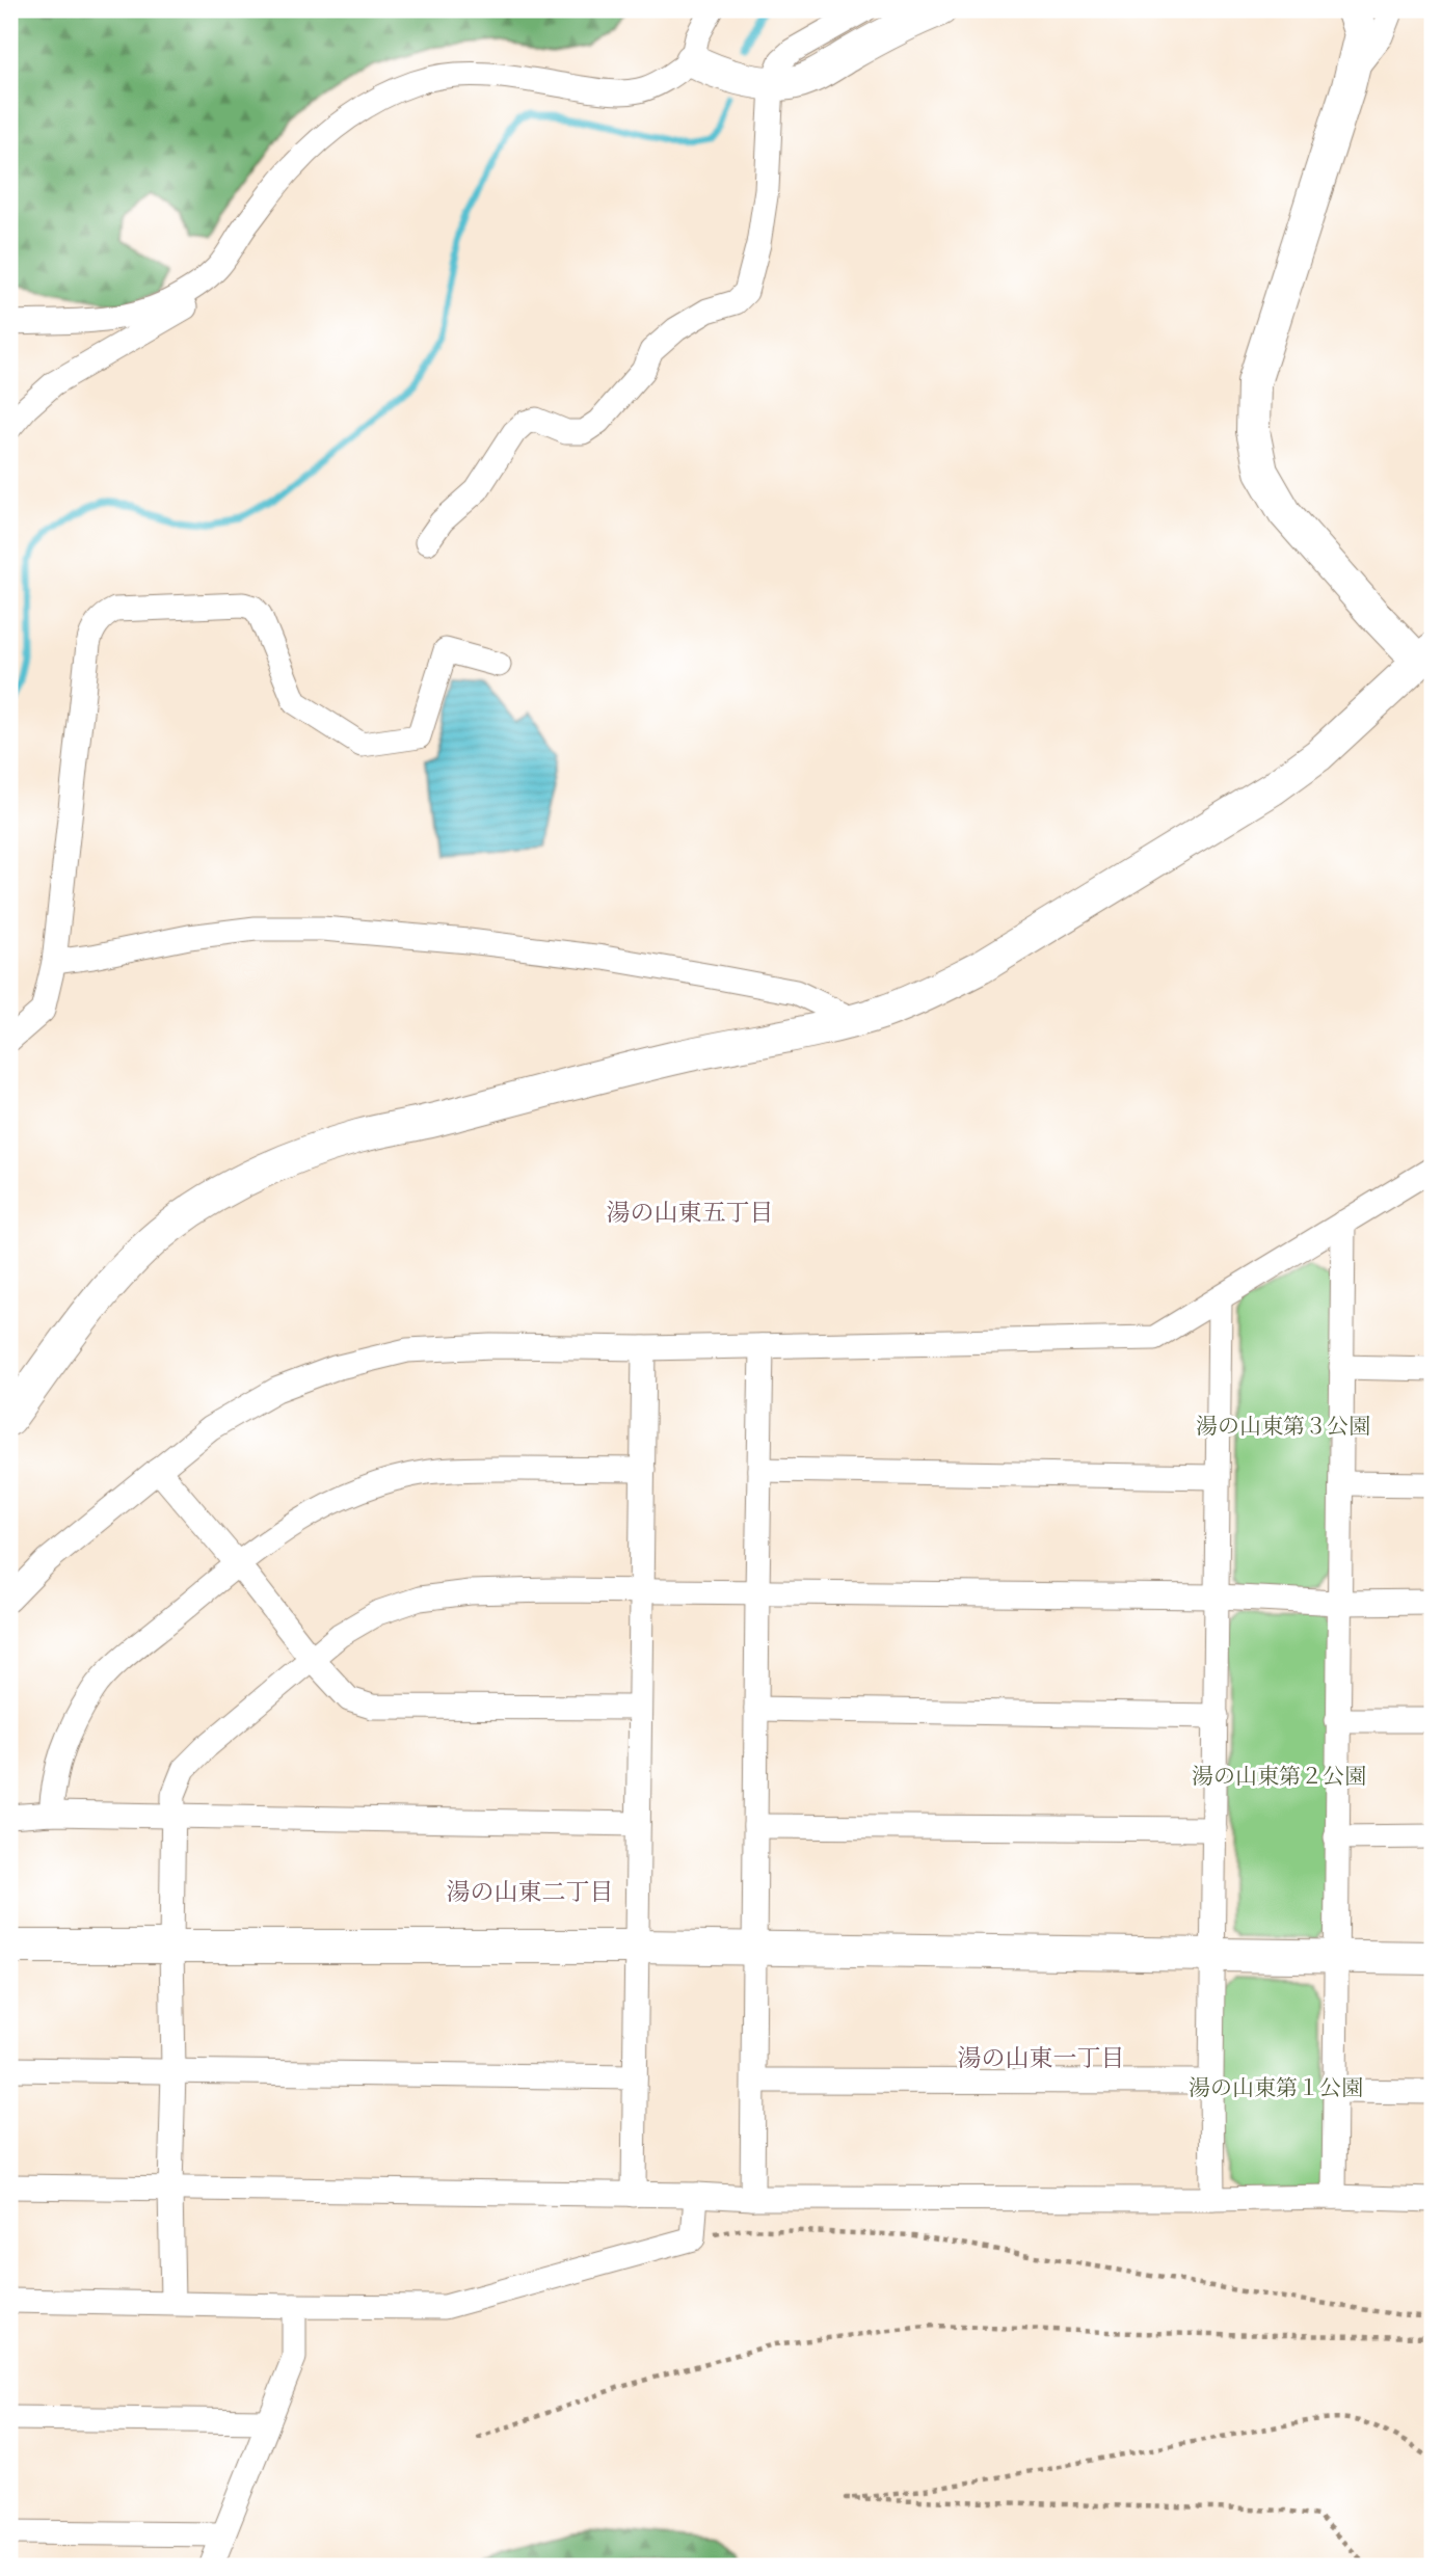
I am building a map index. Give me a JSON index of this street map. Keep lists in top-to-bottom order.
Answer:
{
  "districts": ["湯の山東五丁目", "湯の山東二丁目", "湯の山東一丁目"],
  "parks": ["湯の山東第３公園", "湯の山東第２公園", "湯の山東第１公園"]
}
